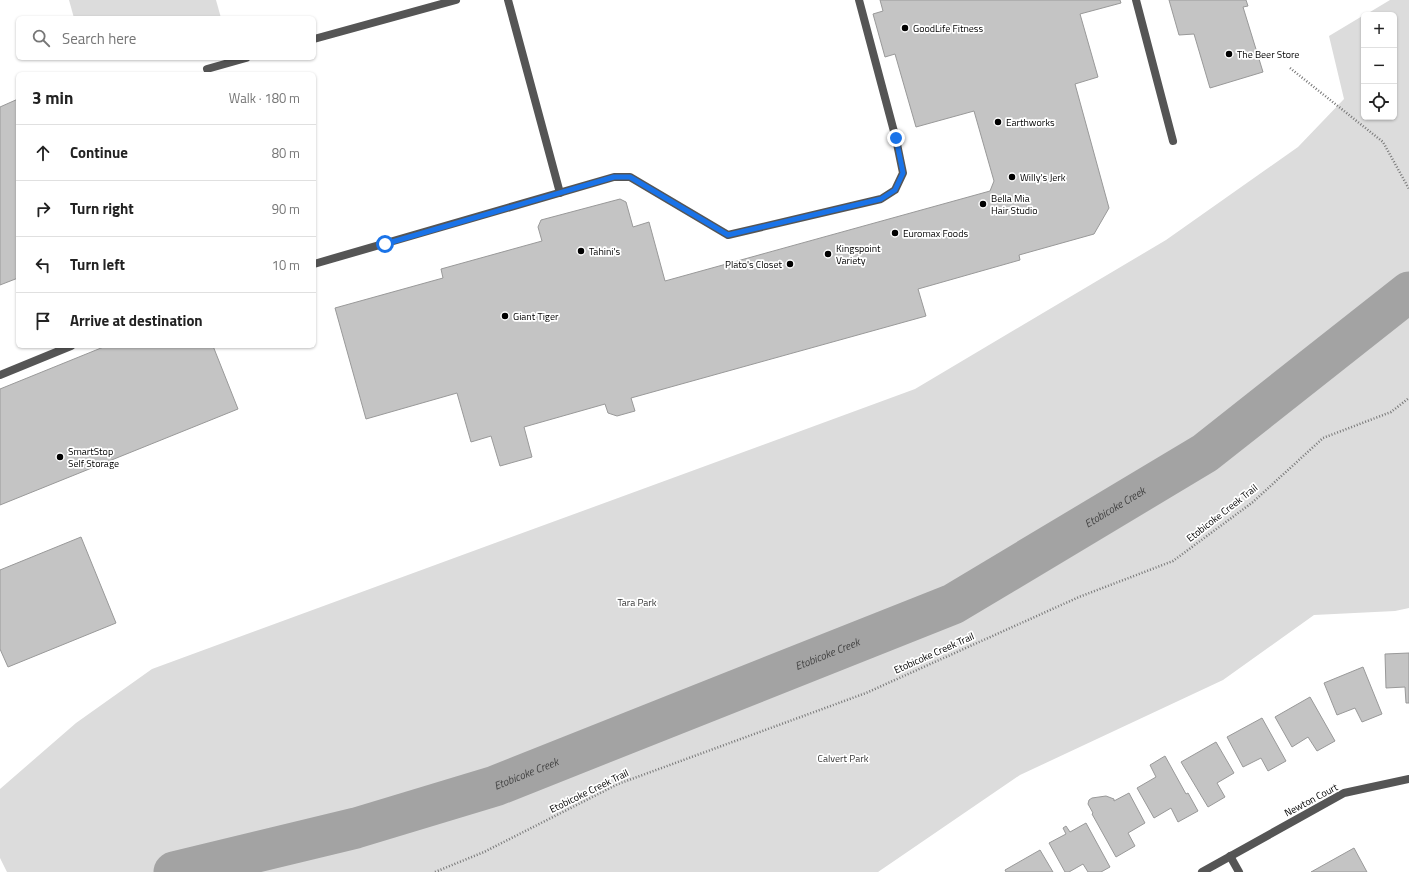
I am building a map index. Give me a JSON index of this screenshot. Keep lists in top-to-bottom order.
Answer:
{
  "streets": {
    "street": ["Newton Court"],
    "path": ["Etobicoke Creek Trail"]
  },
  "water": ["Etobicoke Creek"],
  "parks": ["Tara Park", "Calvert Park"],
  "places": [
    "GoodLife Fitness",
    "The Beer Store",
    "Earthworks",
    "Willy's Jerk",
    "Bella Mia Hair Studio",
    "Euromax Foods",
    "Tahini's",
    "Kingspoint Variety",
    "Plato's Closet",
    "Giant Tiger",
    "SmartStop Self Storage"
  ],
  "page": {
    "map_buttons": ["+", "−"],
    "search": "Search here",
    "heading": ["3 min", "Walk · 180 m"],
    "list": [
      ["Continue", "80 m"],
      ["Turn right", "90 m"],
      ["Turn left", "10 m"],
      "Arrive at destination"
    ]
  }
}
